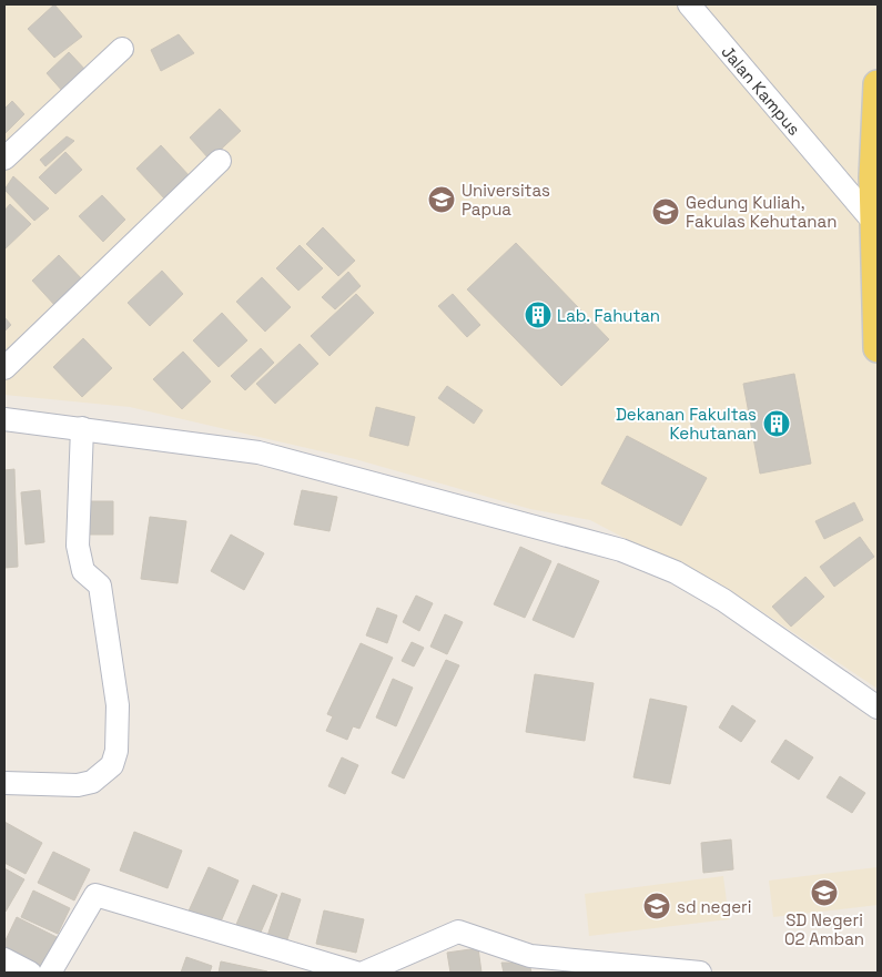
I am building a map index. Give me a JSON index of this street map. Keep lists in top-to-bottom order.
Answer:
{
  "streets": {
    "street": ["Jalan Kampus"]
  },
  "places": {
    "school or university": [
      "Universitas Papua",
      "Gedung Kuliah, Fakulas Kehutanan",
      "SD Negeri 02 Amban",
      "sd negeri"
    ],
    "building": ["Lab. Fahutan", "Dekanan Fakultas Kehutanan"]
  }
}
